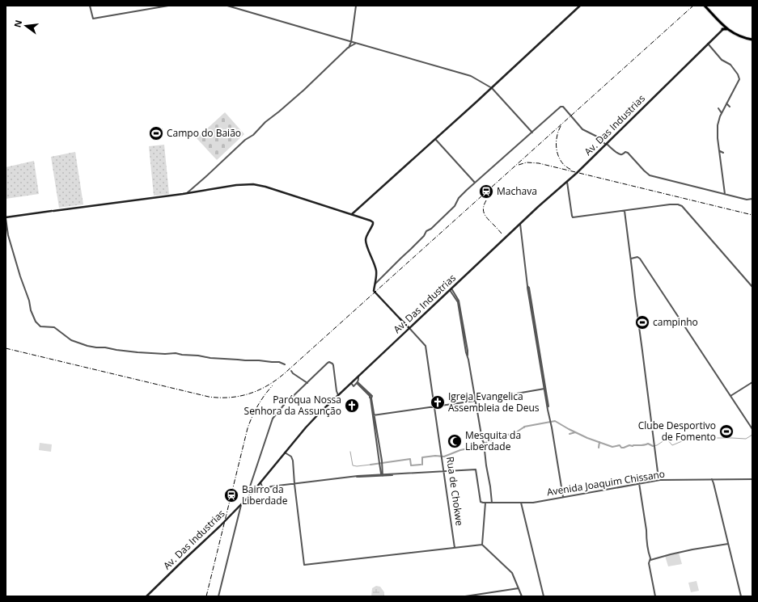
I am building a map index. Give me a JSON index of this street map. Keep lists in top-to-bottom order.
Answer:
{
  "streets": {
    "main road": ["Av. Das Industrias"],
    "street": ["Avenida Joaquim Chissano", "Rua de Chokwe"]
  },
  "crossings": [
    ["Av. Das Industrias", "Rua de Chokwe"],
    ["Avenida Joaquim Chissano", "Rua de Chokwe"]
  ],
  "places": {
    "sports": ["Campo do Baião", "campinho", "Clube Desportivo de Fomento"],
    "station": ["Machava", "Bairro da Liberdade"],
    "church": ["Igreja Evangelica Assembleia de Deus", "Paróqua Nossa Senhora da Assunção"],
    "mosque": ["Mesquita da Liberdade"]
  },
  "north": "left"
}
